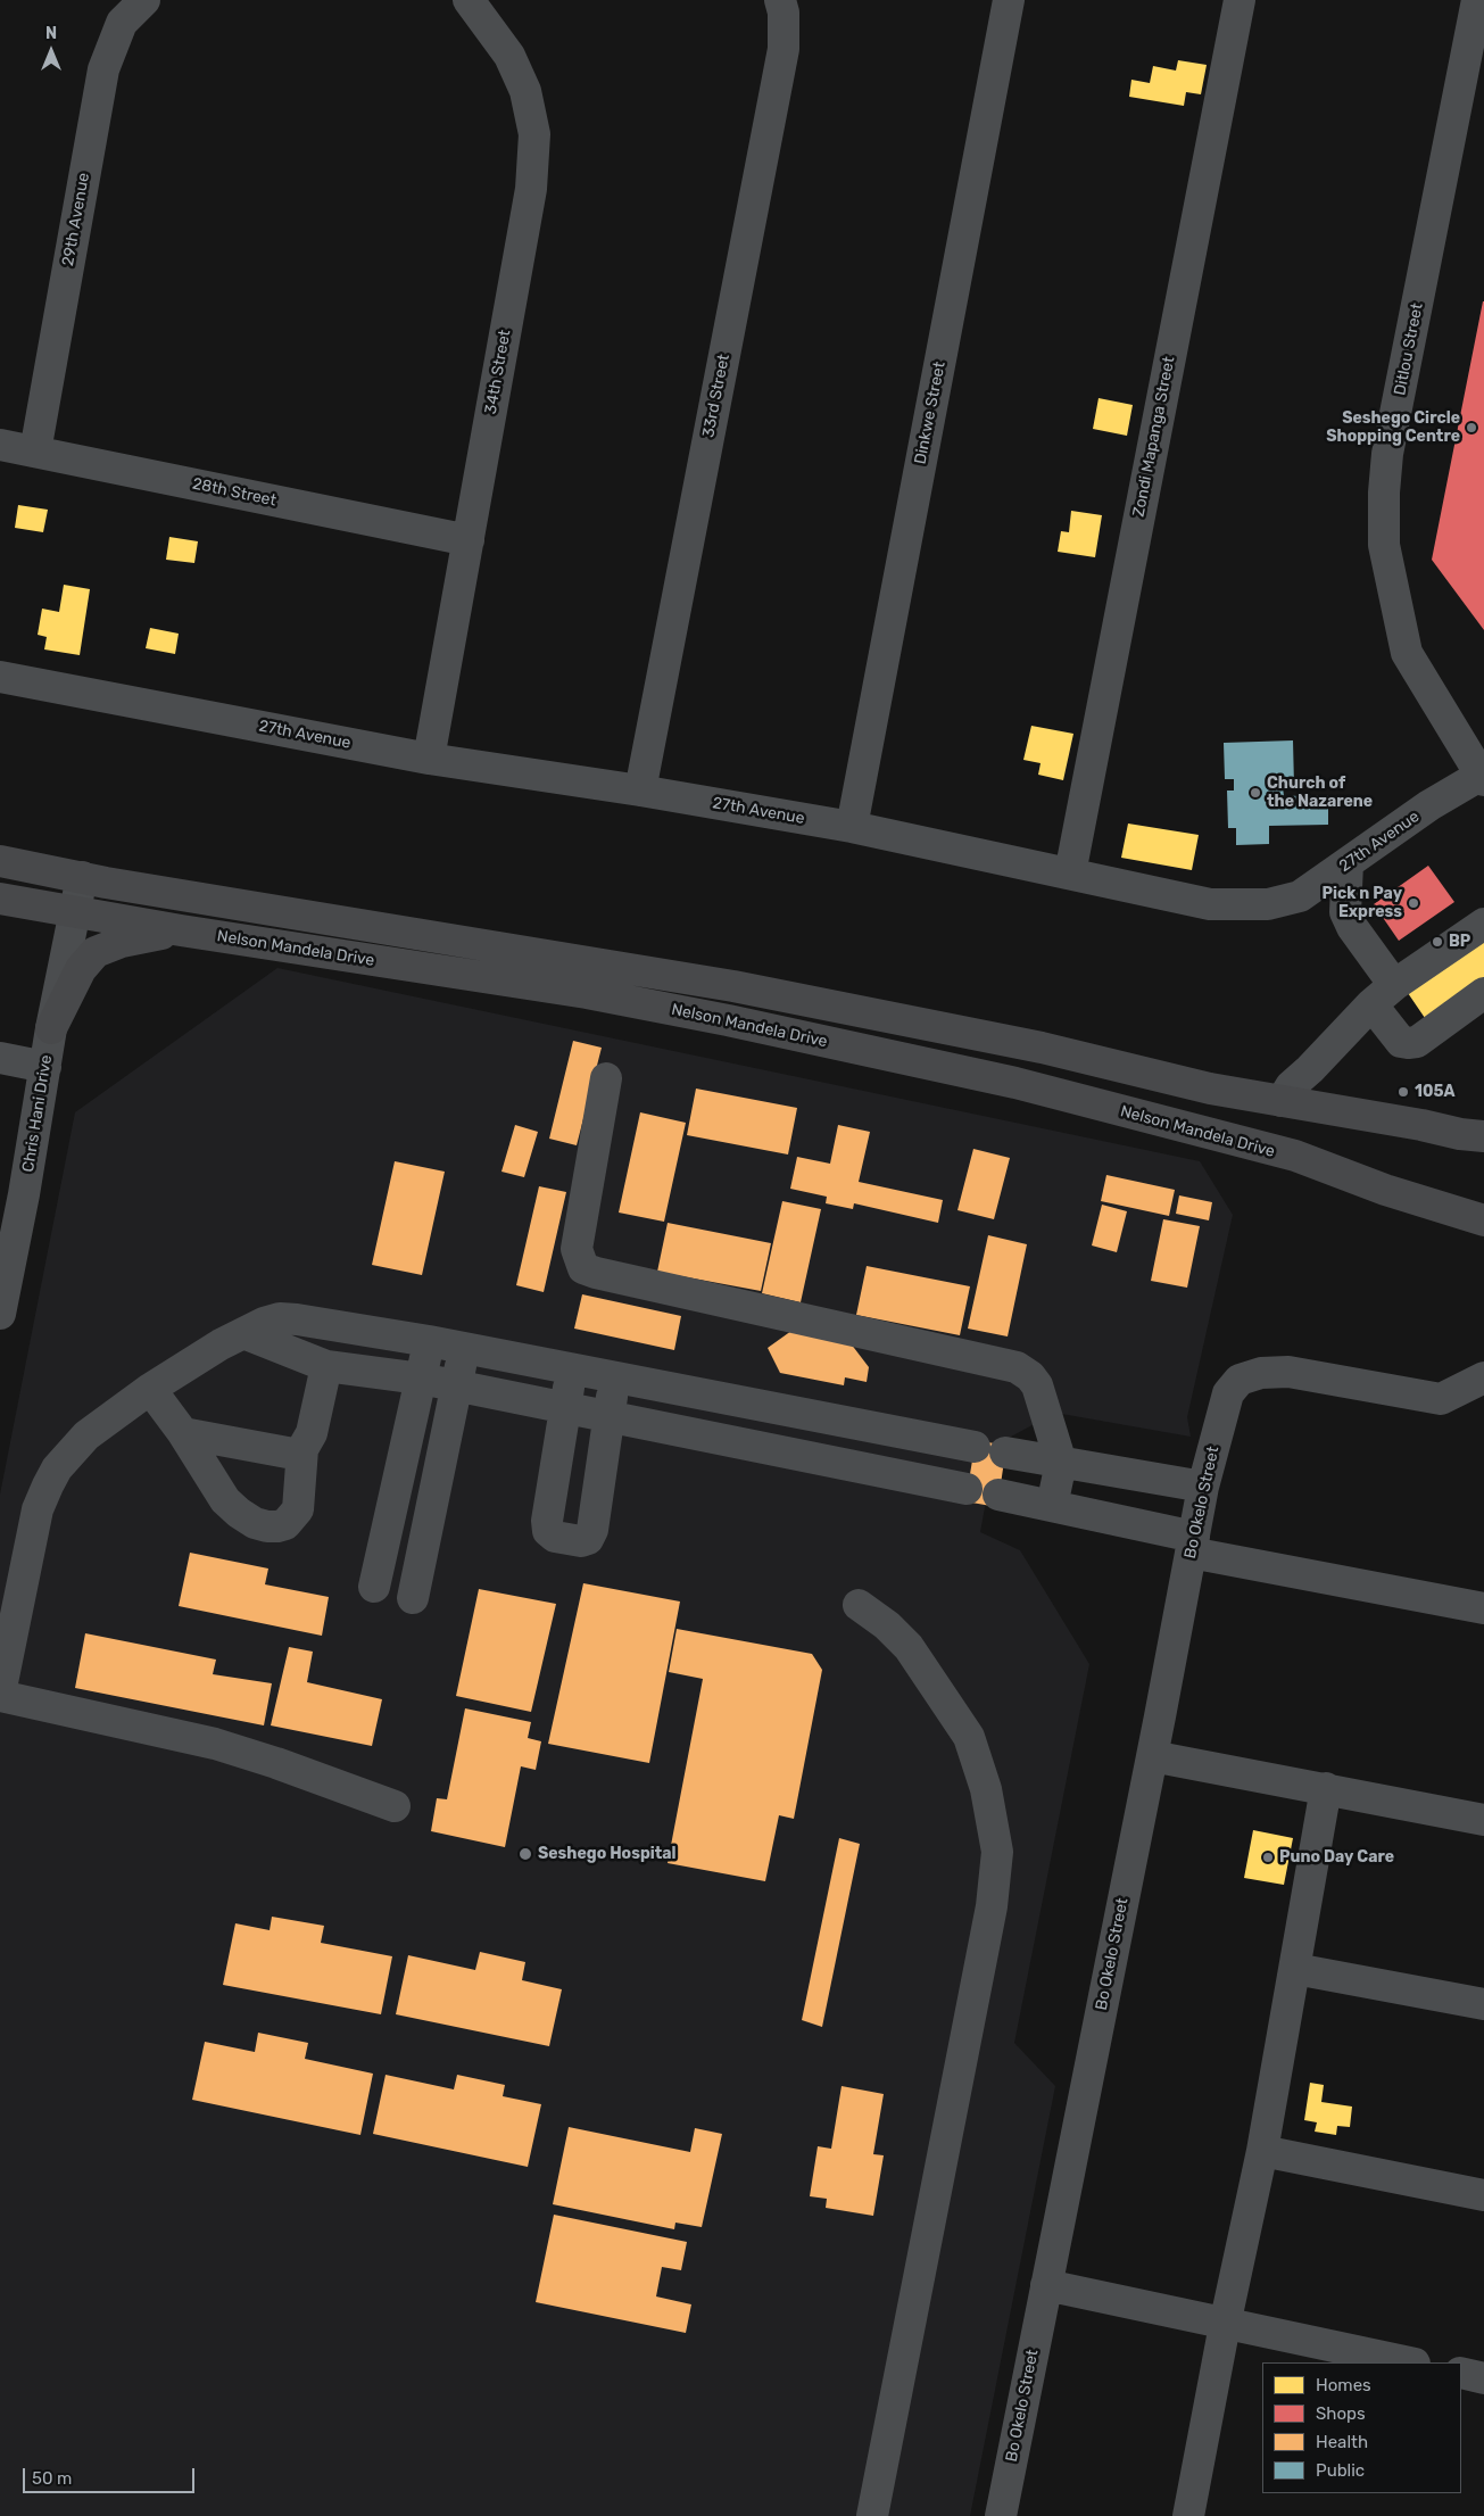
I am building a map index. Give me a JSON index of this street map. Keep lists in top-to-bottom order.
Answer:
{
  "streets": {
    "main road": ["Nelson Mandela Drive"],
    "street": [
      "29th Avenue",
      "Ditlou Street",
      "34th Street",
      "33rd Street",
      "Dinkwe Street",
      "Zondi Mapanga Street",
      "28th Street",
      "27th Avenue",
      "Chris Hani Drive",
      "Bo Okelo Street"
    ]
  },
  "crossings": [
    ["29th Avenue", "28th Street"],
    ["Ditlou Street", "27th Avenue"],
    ["34th Street", "28th Street"],
    ["34th Street", "27th Avenue"],
    ["33rd Street", "27th Avenue"],
    ["Dinkwe Street", "27th Avenue"],
    ["Zondi Mapanga Street", "27th Avenue"],
    ["Nelson Mandela Drive", "Chris Hani Drive"]
  ],
  "places": [
    "Seshego Circle Shopping Centre",
    "Church of the Nazarene",
    "Pick n Pay Express",
    "BP",
    "105A",
    "Seshego Hospital",
    "Puno Day Care"
  ],
  "legend": [
    "Homes",
    "Shops",
    "Health",
    "Public"
  ],
  "scale_bar": "50 m",
  "north": "top"
}
